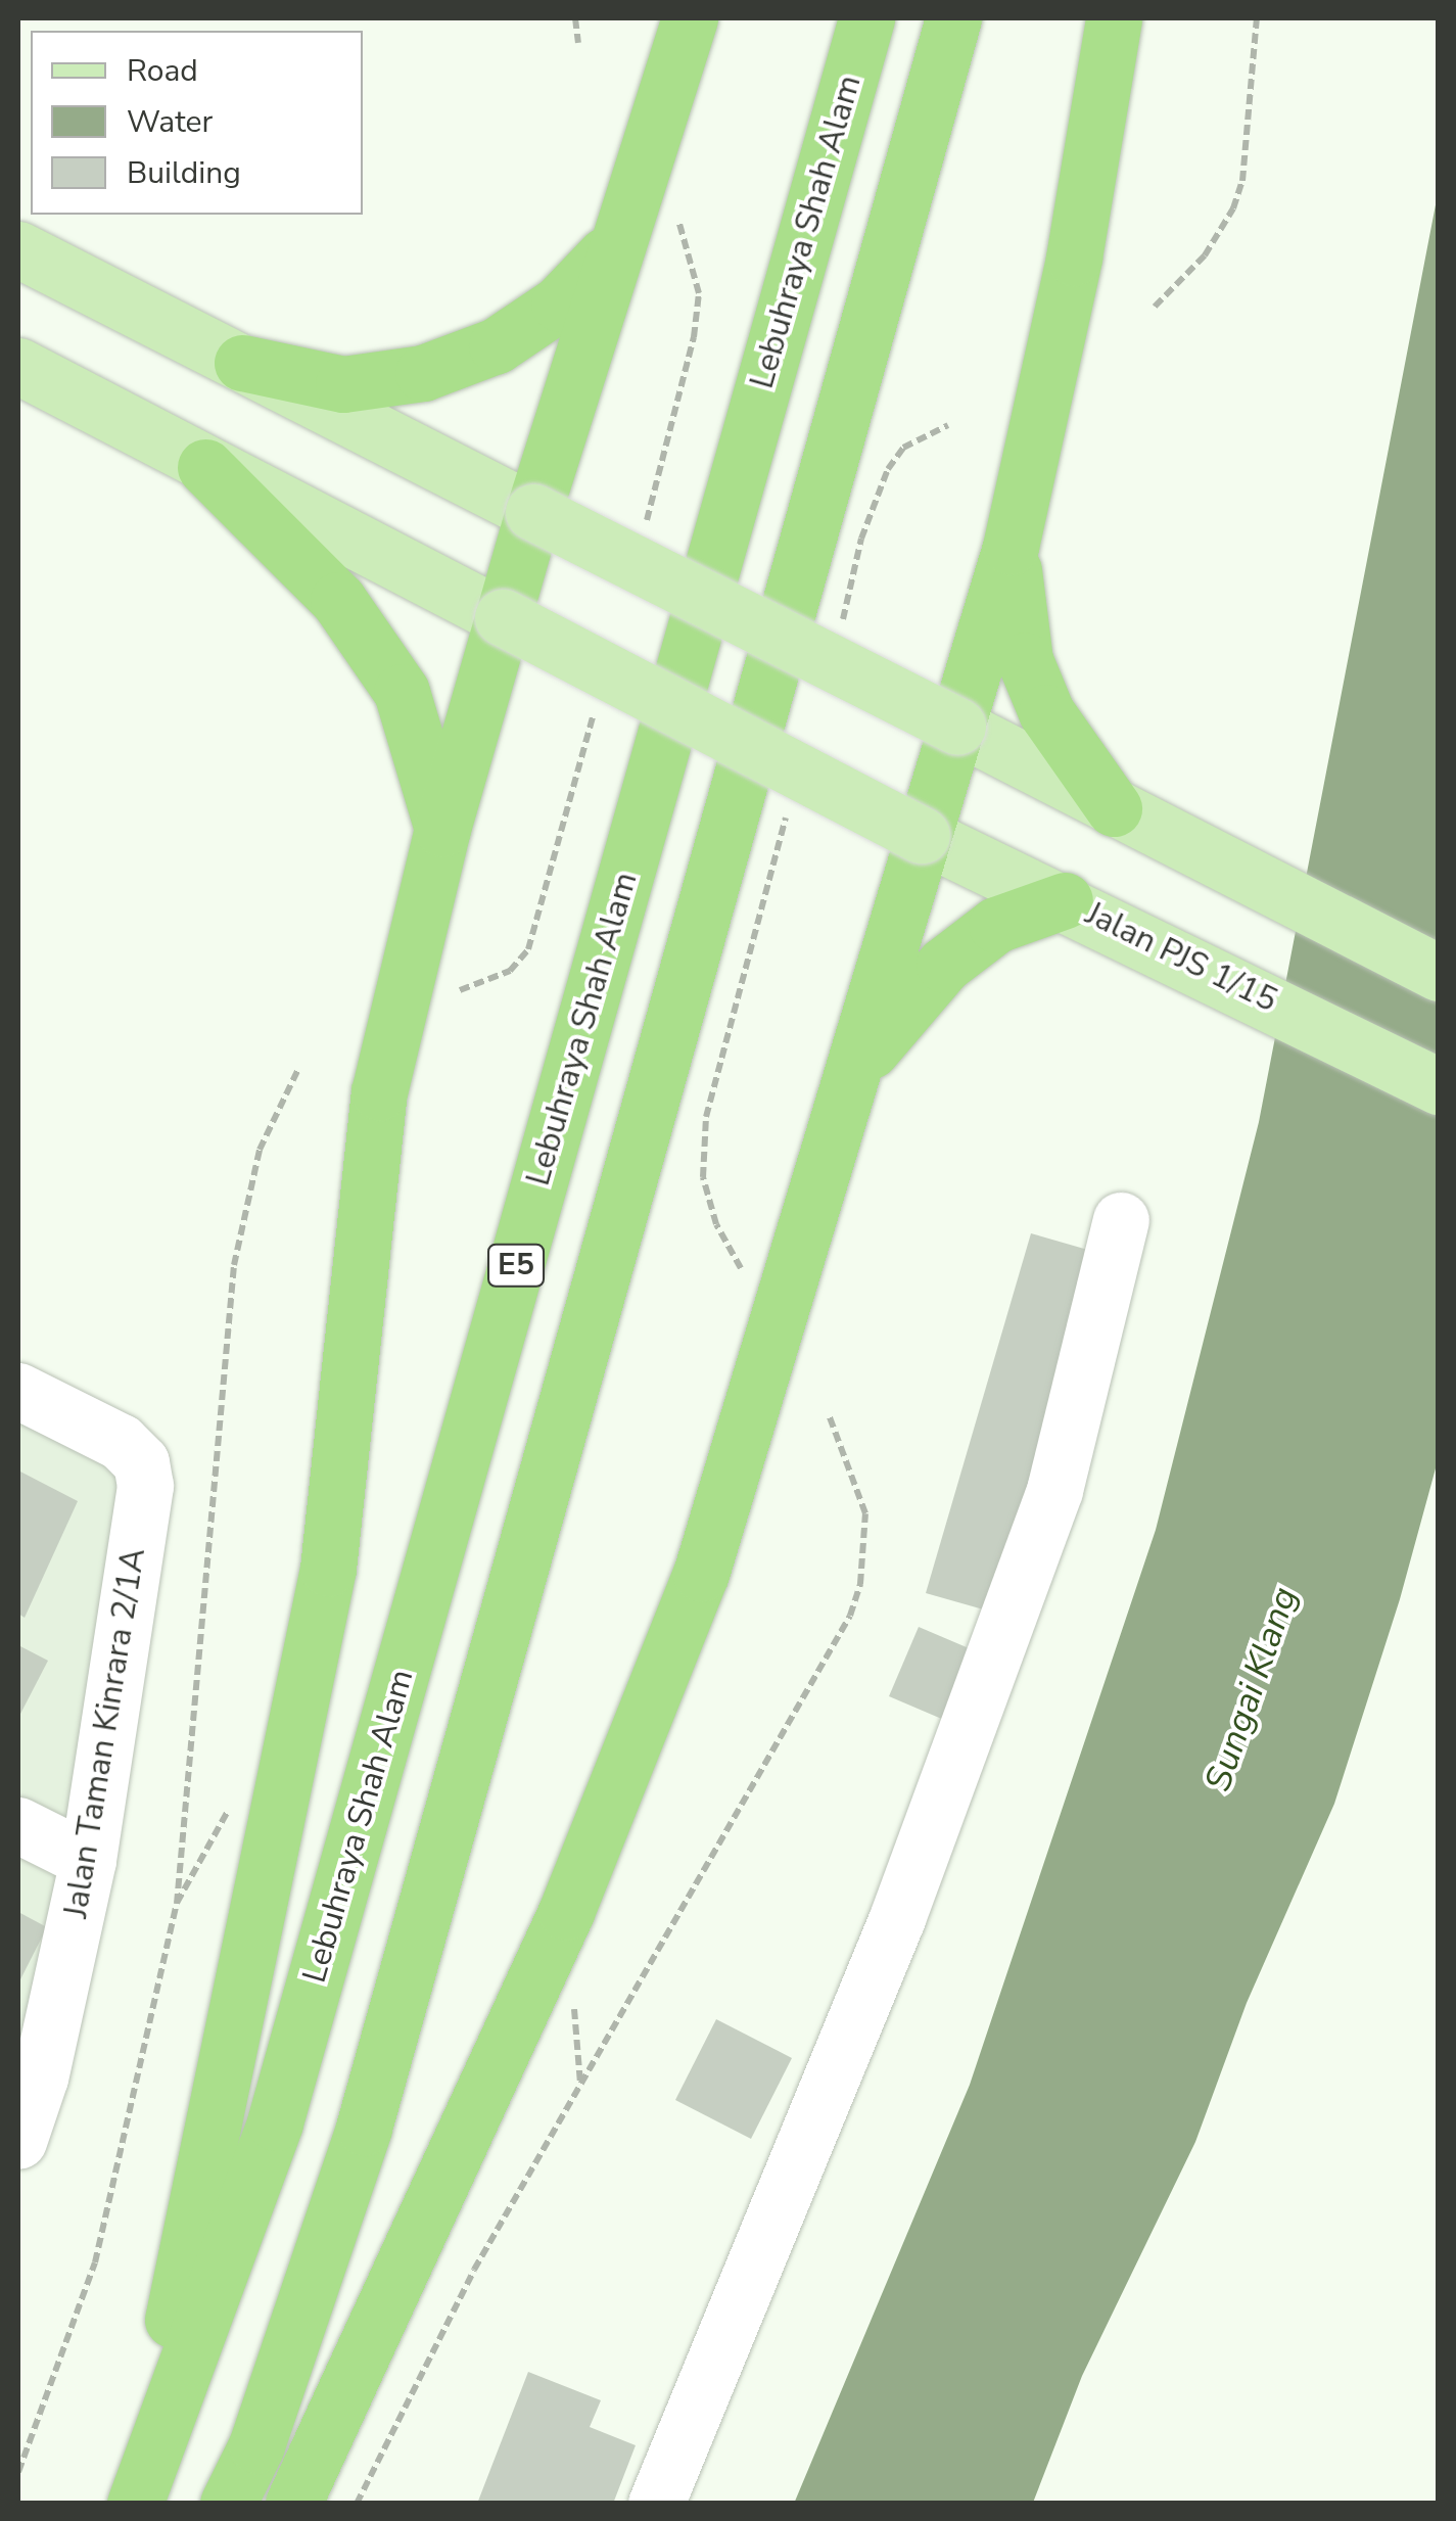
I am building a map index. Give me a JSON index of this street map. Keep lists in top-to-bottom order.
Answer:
{
  "streets": {
    "highway": ["Lebuhraya Shah Alam", "E5"],
    "main road": ["Jalan PJS 1/15"],
    "street": ["Jalan Taman Kinrara 2/1A"]
  },
  "water": ["Sungai Klang"],
  "legend": ["Road", "Water", "Building"]
}
